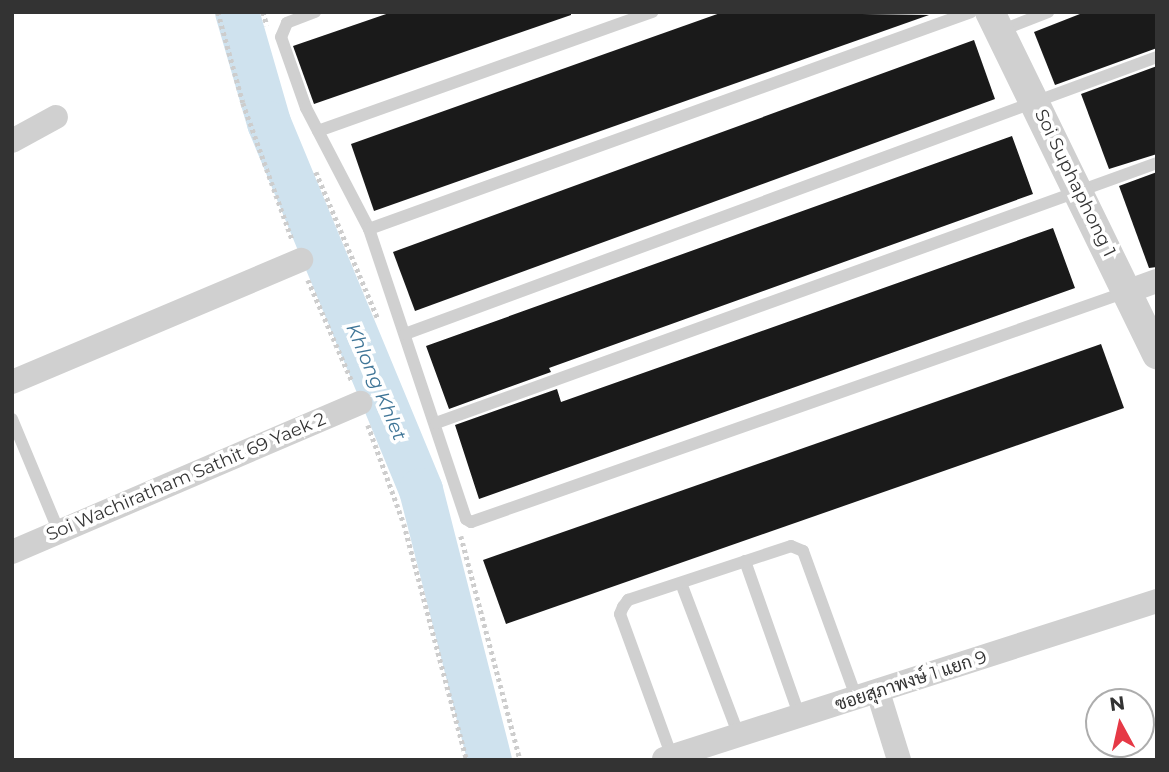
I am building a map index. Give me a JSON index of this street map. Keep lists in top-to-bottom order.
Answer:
{
  "streets": {
    "street": ["Soi Suphaphong 1", "Soi Wachiratham Sathit 69 Yaek 2", "ซอยสุภาพงษ์ 1 แยก 9"]
  },
  "water": ["Khlong Khlet"],
  "north": "top"
}
